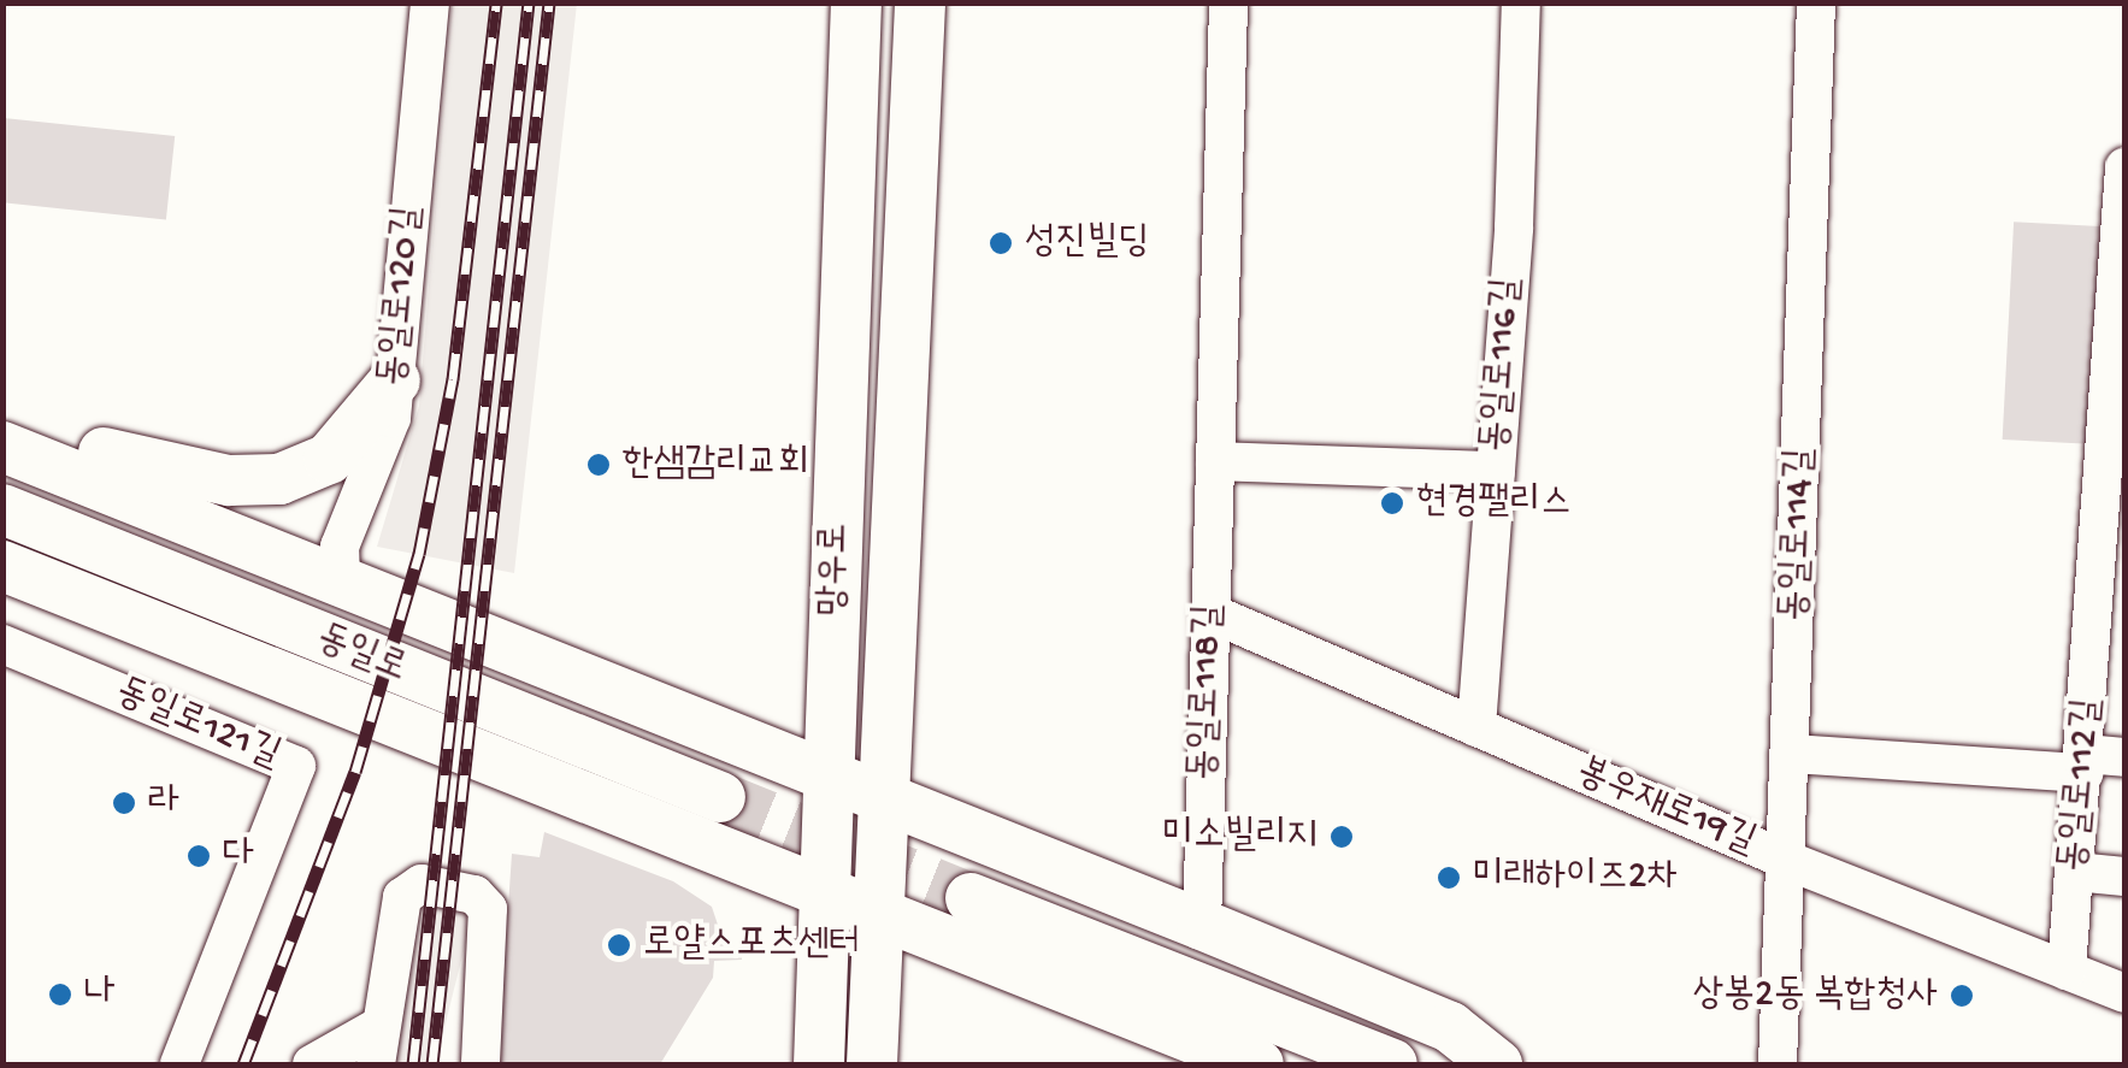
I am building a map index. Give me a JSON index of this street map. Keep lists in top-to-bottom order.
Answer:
{
  "streets": {
    "main road": ["망우로", "동일로"],
    "street": [
      "동일로120길",
      "동일로116길",
      "동일로114길",
      "동일로118길",
      "동일로121길",
      "동일로112길",
      "봉우재로19길"
    ]
  },
  "crossings": [
    ["동일로116길", "봉우재로19길"],
    ["동일로114길", "봉우재로19길"],
    ["동일로118길", "봉우재로19길"],
    ["동일로112길", "봉우재로19길"]
  ],
  "places": [
    "성진빌딩",
    "한샘감리교회",
    "현경팰리스",
    "라",
    "미소빌리지",
    "다",
    "미래하이즈2차",
    "로얄스포츠센터",
    "나",
    "상봉2동 복합청사"
  ]
}
